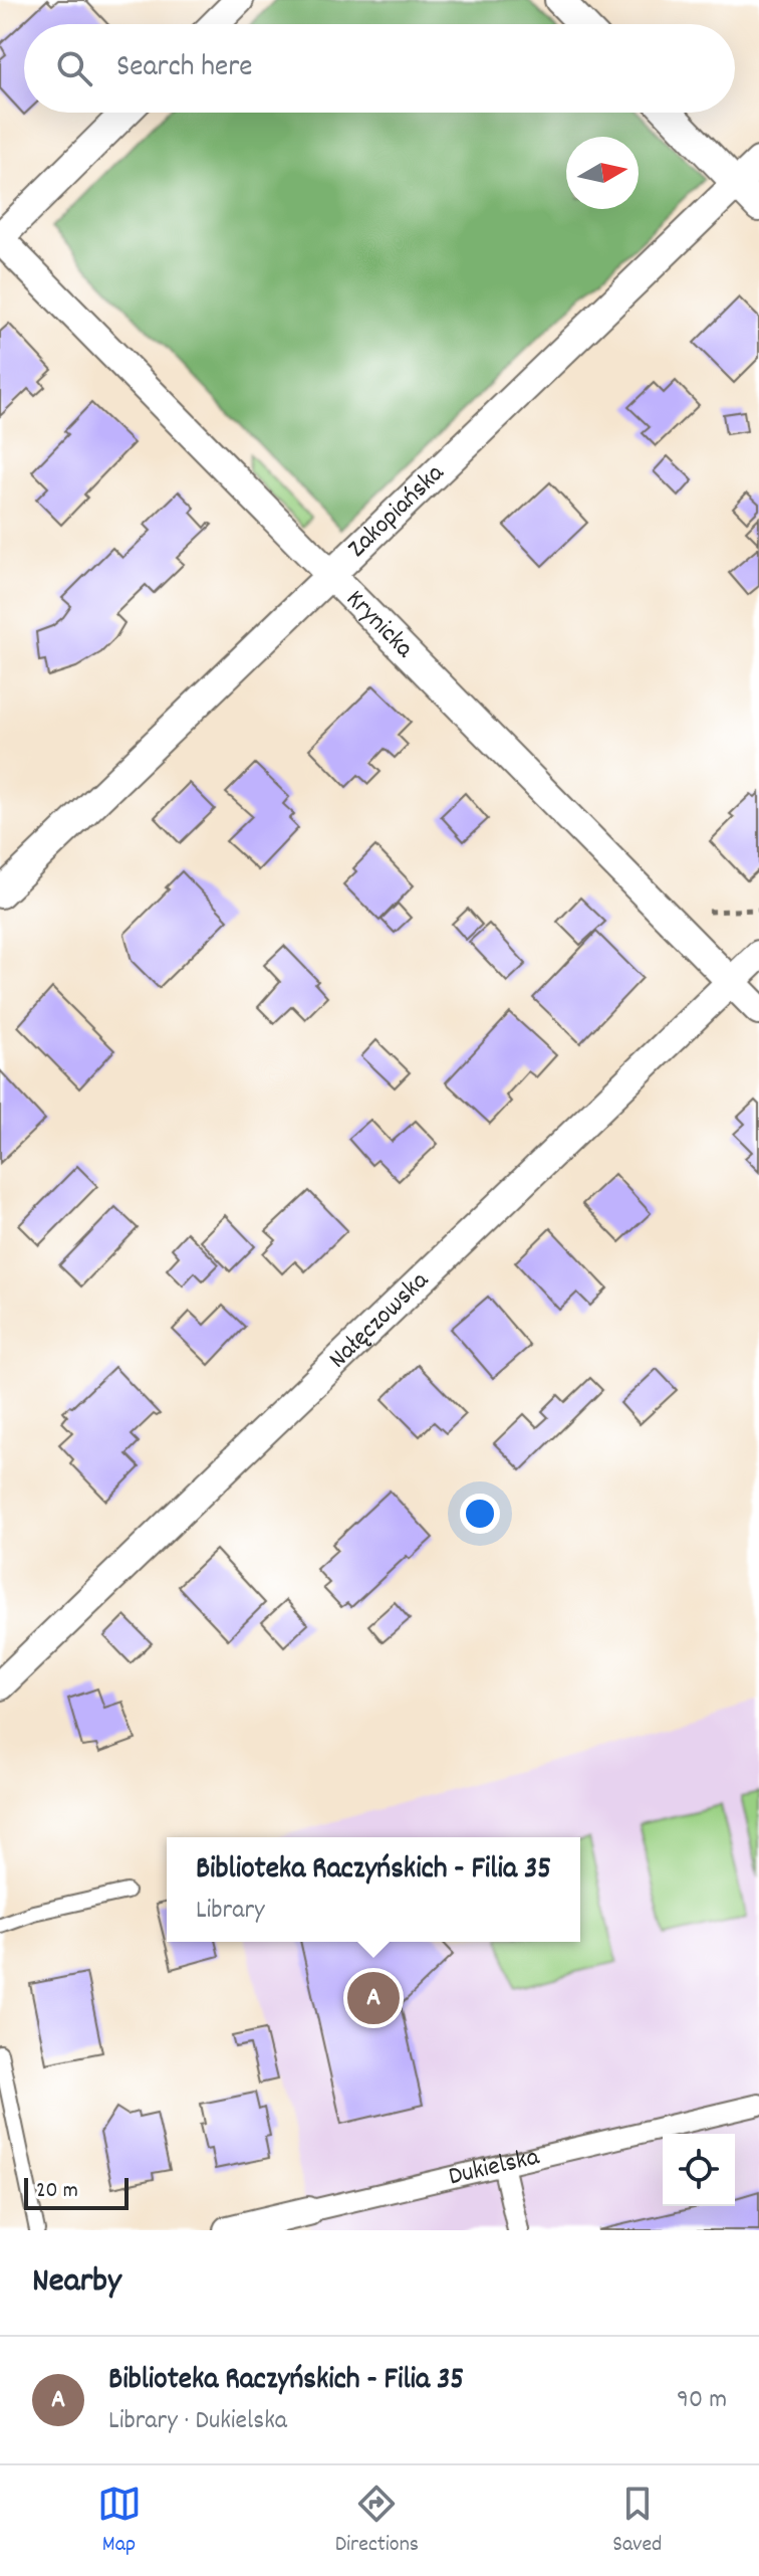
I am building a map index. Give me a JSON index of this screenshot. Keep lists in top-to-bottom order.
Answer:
{
  "streets": {
    "street": [
      "Zakopiańska",
      "Krynicka",
      "Nałęczowska",
      "Dukielska"
    ]
  },
  "crossings": [
    ["Zakopiańska", "Krynicka"],
    ["Krynicka", "Nałęczowska"]
  ],
  "scale_bar": "20 m",
  "north": "right",
  "page": {
    "search": "Search here",
    "popup": ["Biblioteka Raczyńskich - Filia 35", "Library"],
    "pins": "A",
    "scale": "20 m",
    "heading": "Nearby",
    "list": [
      {
        "mark": "A",
        "name": "Biblioteka Raczyńskich - Filia 35",
        "note": "Library · Dukielska",
        "value": "90 m"
      }
    ],
    "nav": ["Map", "Directions", "Saved"]
  }
}
